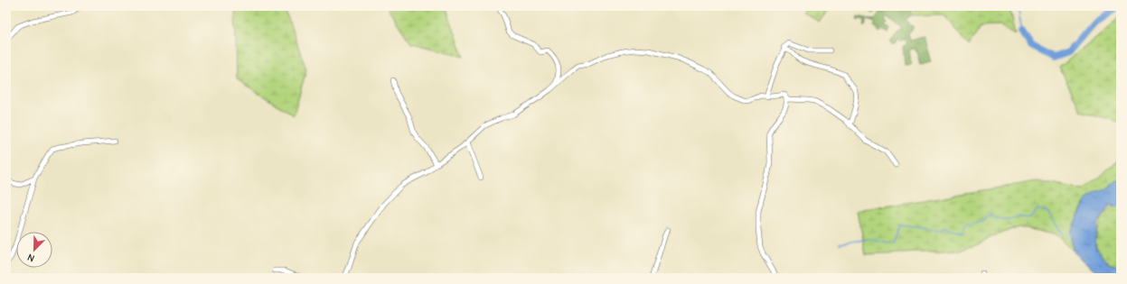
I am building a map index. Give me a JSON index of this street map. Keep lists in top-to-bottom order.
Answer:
{
  "north": "bottom left"
}
